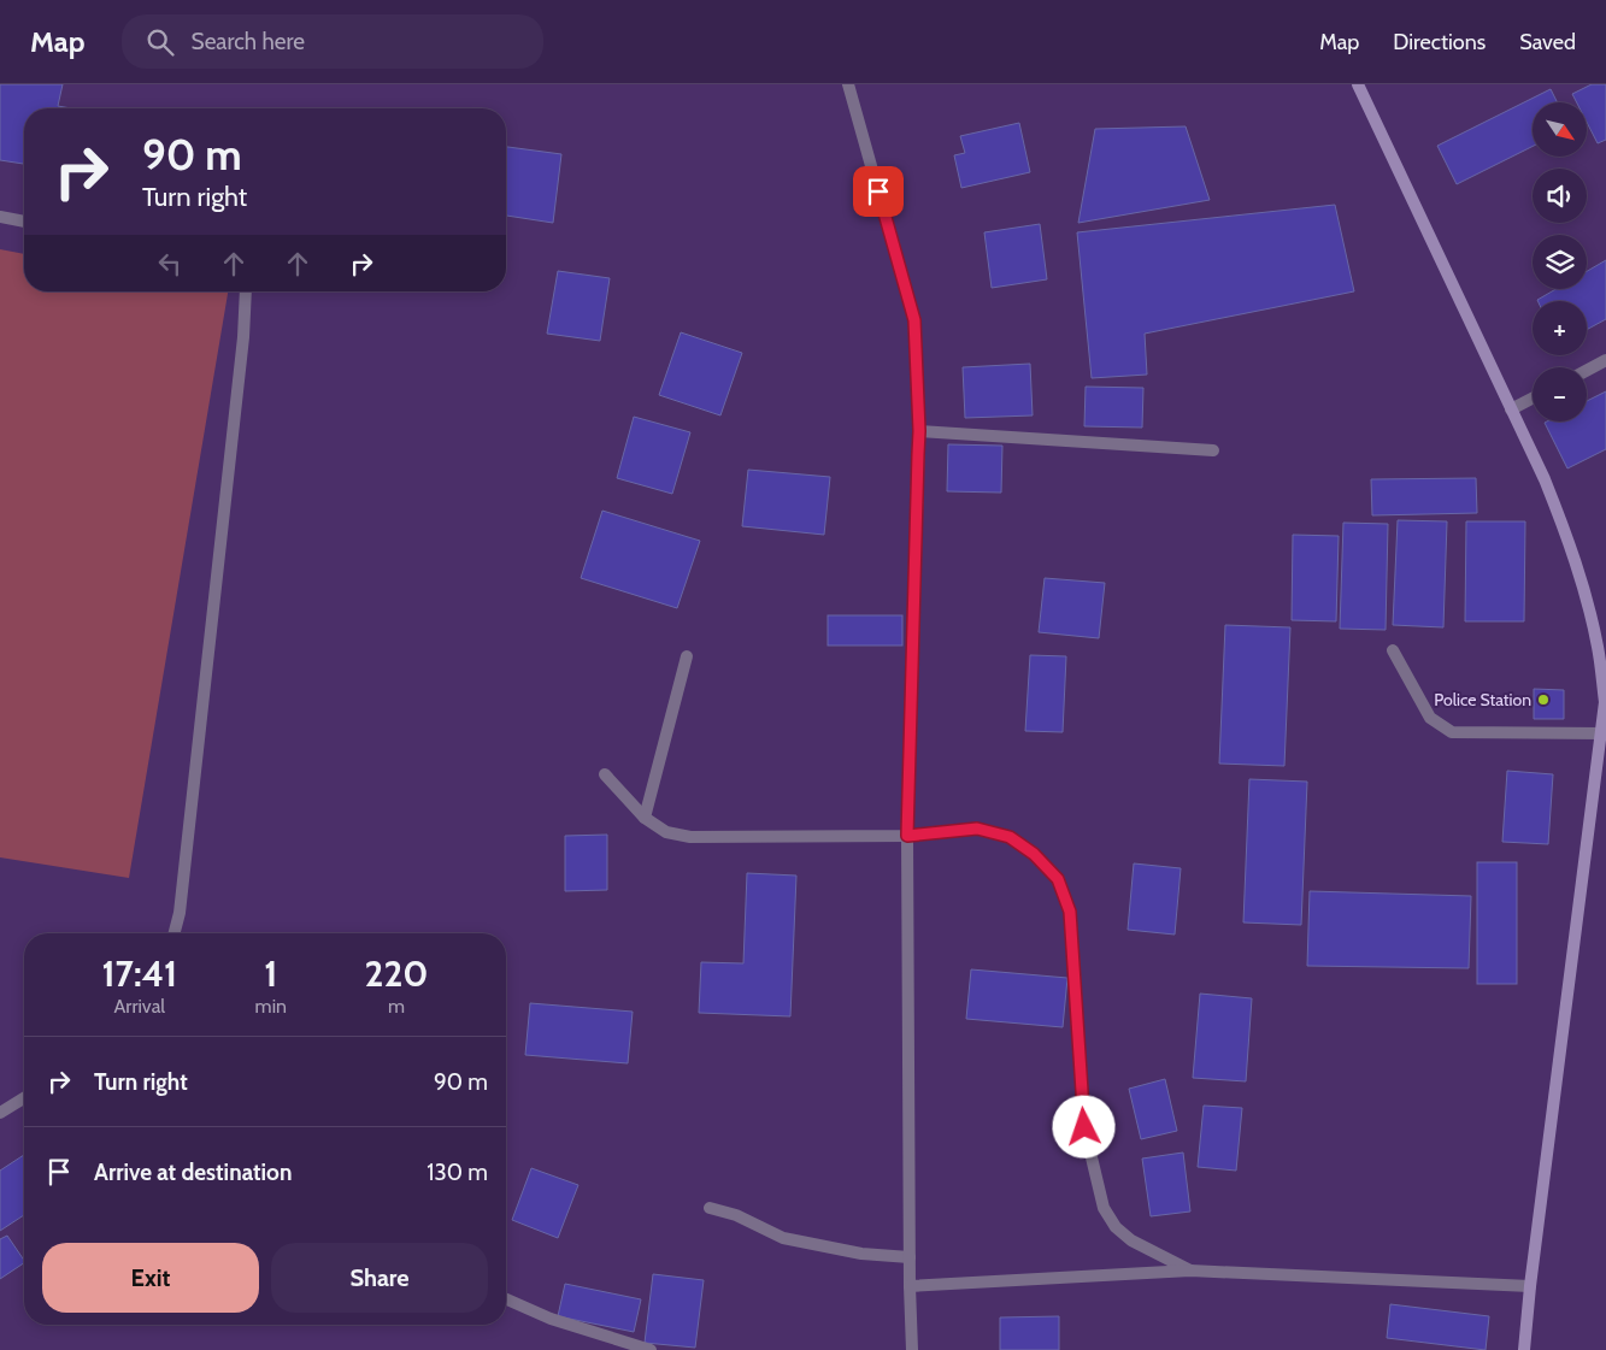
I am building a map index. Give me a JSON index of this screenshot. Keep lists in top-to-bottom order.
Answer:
{
  "places": ["Police Station"],
  "north": "bottom right",
  "page": {
    "header": "Map",
    "search": "Search here",
    "nav": ["Map", "Directions", "Saved"],
    "map_buttons": ["+", "−"],
    "turn": ["90 m", "Turn right"],
    "eta": [
      "17:41",
      "Arrival",
      "1",
      "min",
      "220",
      "m"
    ],
    "list": [
      {
        "name": "Turn right",
        "value": "90 m"
      },
      {
        "name": "Arrive at destination",
        "value": "130 m"
      }
    ],
    "buttons": ["Exit", "Share"]
  }
}
